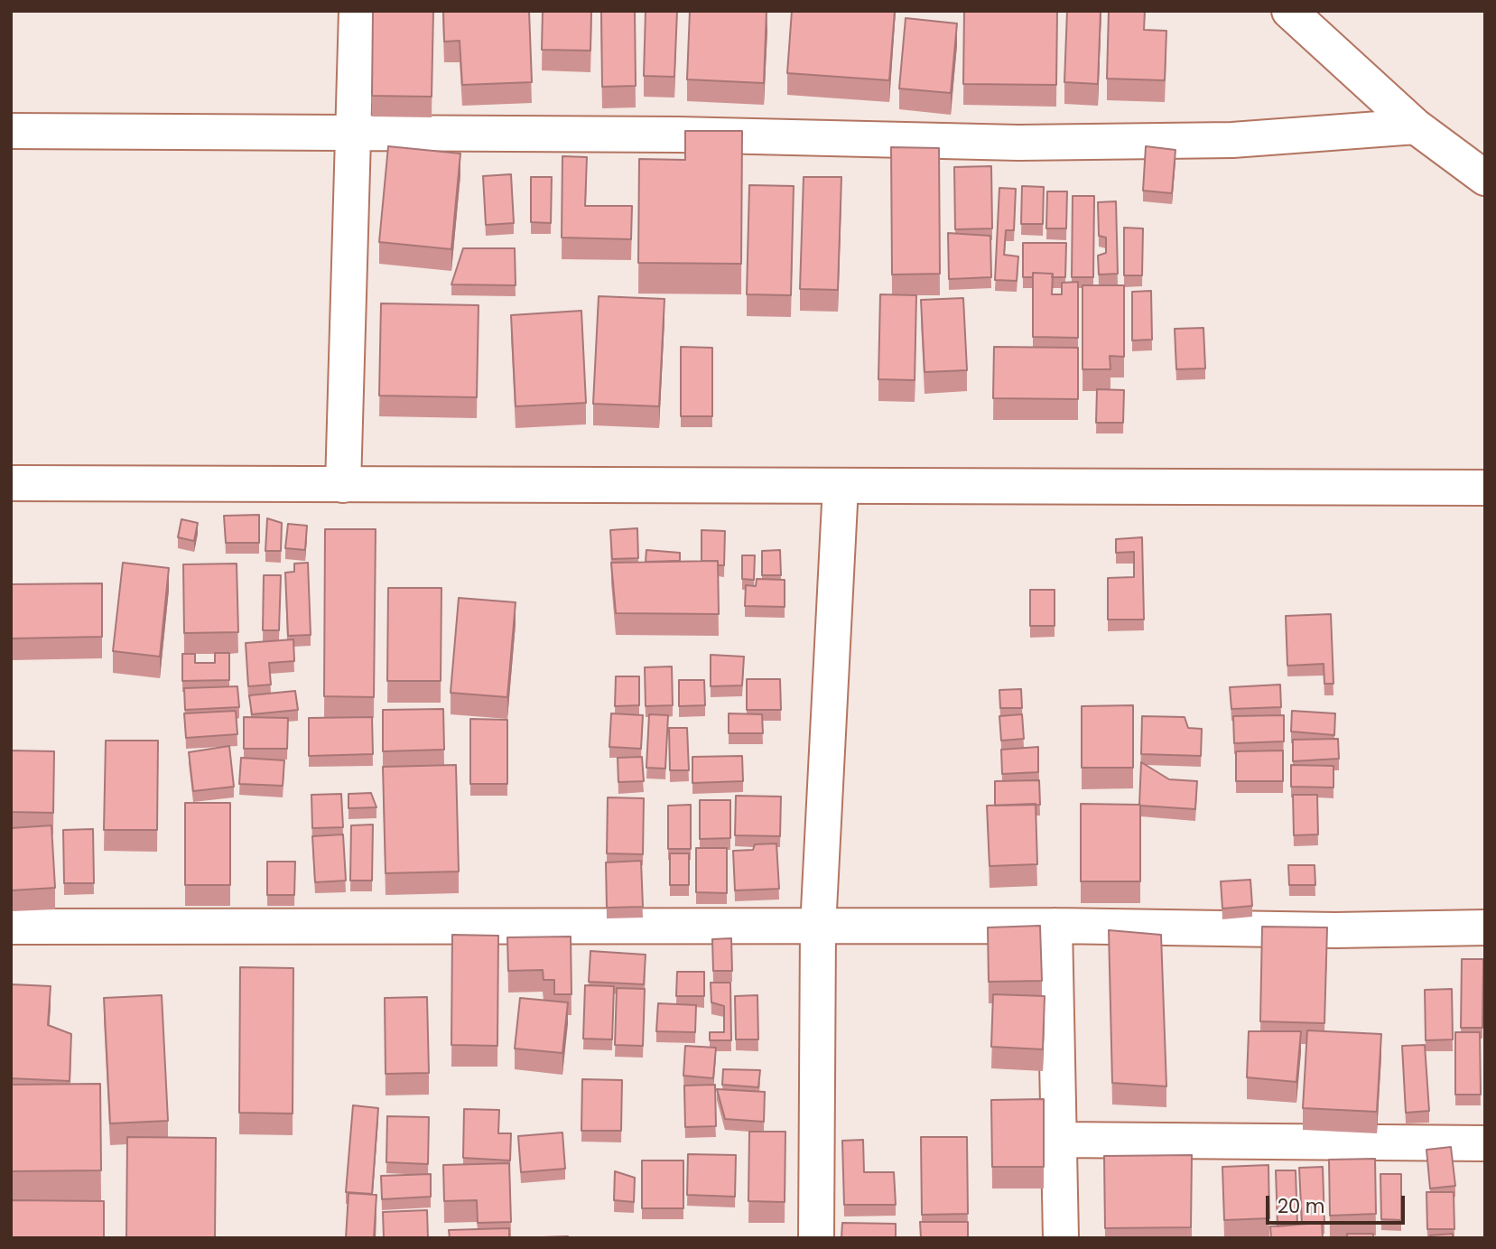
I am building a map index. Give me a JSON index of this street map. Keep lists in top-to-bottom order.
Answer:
{
  "scale_bar": "20 m"
}
